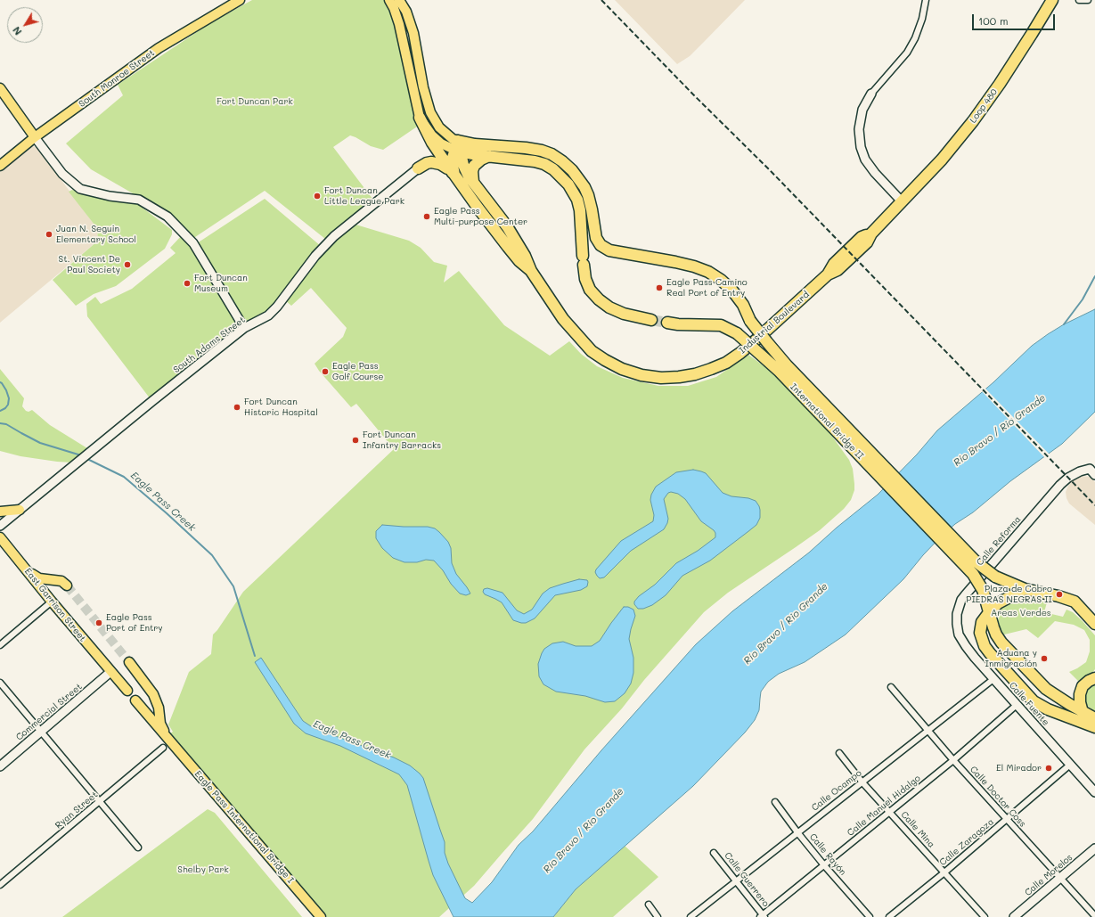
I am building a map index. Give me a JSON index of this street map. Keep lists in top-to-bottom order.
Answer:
{
  "streets": {
    "highway": ["Loop 480", "Industrial Boulevard", "International Bridge II"],
    "main road": ["South Monroe Street", "East Garrison Street", "Eagle Pass International Bridge I"],
    "street": [
      "South Adams Street",
      "Calle Reforma",
      "Calle Fuente",
      "Commercial Street",
      "Calle Ocampo",
      "Calle Doctor Coss",
      "Calle Manuel Hidalgo",
      "Ryan Street",
      "Calle Mina",
      "Calle Zaragoza",
      "Calle Rayón",
      "Calle Morelos",
      "Calle Guerrero"
    ]
  },
  "crossings": [
    ["Loop 480", "Industrial Boulevard"],
    ["Calle Reforma", "Calle Fuente"],
    ["East Garrison Street", "Commercial Street"],
    ["Calle Fuente", "Calle Ocampo"],
    ["Calle Fuente", "Calle Manuel Hidalgo"],
    ["Calle Fuente", "Calle Zaragoza"],
    ["Calle Ocampo", "Calle Doctor Coss"],
    ["Calle Ocampo", "Calle Mina"],
    ["Calle Ocampo", "Calle Rayón"],
    ["Calle Ocampo", "Calle Guerrero"],
    ["Calle Doctor Coss", "Calle Manuel Hidalgo"],
    ["Calle Doctor Coss", "Calle Zaragoza"],
    ["Calle Doctor Coss", "Calle Morelos"],
    ["Calle Manuel Hidalgo", "Calle Mina"],
    ["Calle Manuel Hidalgo", "Calle Rayón"],
    ["Calle Manuel Hidalgo", "Calle Guerrero"],
    ["Calle Mina", "Calle Zaragoza"]
  ],
  "water": ["Río Bravo / Rio Grande", "Eagle Pass Creek"],
  "parks": ["Fort Duncan Park", "Areas Verdes", "Shelby Park"],
  "places": [
    "Fort Duncan Little League Park",
    "Eagle Pass Multi-purpose Center",
    "Juan N. Seguin Elementary School",
    "St. Vincent De Paul Society",
    "Fort Duncan Museum",
    "Eagle Pass Camino Real Port of Entry",
    "Eagle Pass Golf Course",
    "Fort Duncan Historic Hospital",
    "Fort Duncan Infantry Barracks",
    "Plaza de Cobro PIEDRAS NEGRAS II",
    "Eagle Pass Port of Entry",
    "Aduana y Inmigración",
    "El Mirador"
  ],
  "scale_bar": "100 m",
  "north": "bottom left"
}
